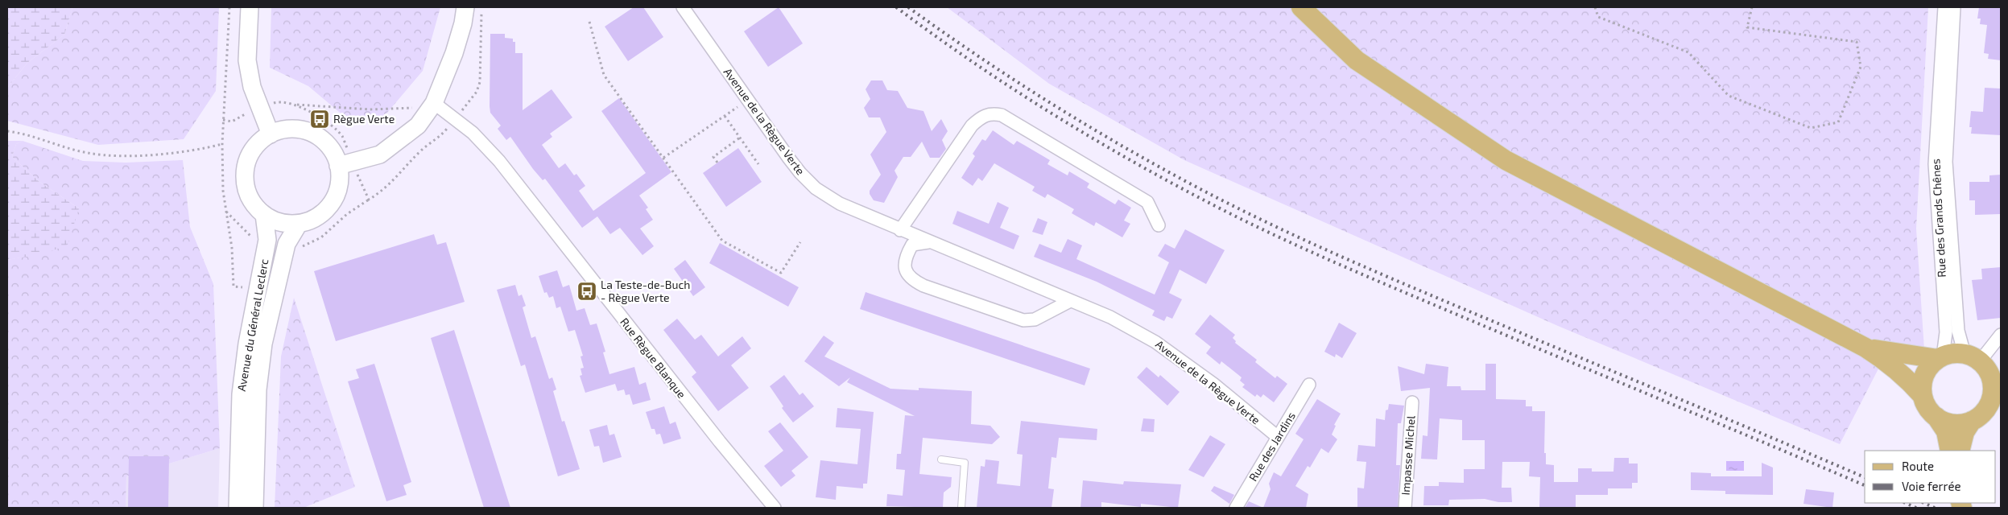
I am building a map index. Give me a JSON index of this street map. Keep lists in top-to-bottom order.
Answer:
{
  "streets": {
    "main road": ["Avenue du Général Leclerc"],
    "street": [
      "Avenue de la Règue Verte",
      "Rue des Grands Chênes",
      "Rue Règue Blanque",
      "Rue des Jardins",
      "Impasse Michel"
    ]
  },
  "crossings": [
    ["Avenue de la Règue Verte", "Rue des Jardins"]
  ],
  "places": {
    "bus stop": ["Règue Verte", "La Teste-de-Buch - Règue Verte"]
  },
  "legend": ["Route", "Voie ferrée"]
}
